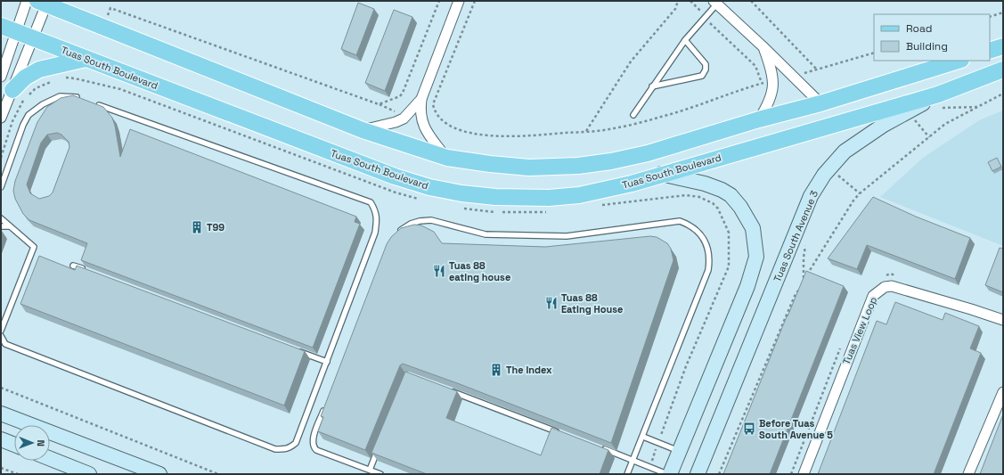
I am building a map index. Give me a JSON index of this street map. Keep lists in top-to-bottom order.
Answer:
{
  "streets": {
    "main road": ["Tuas South Boulevard", "Tuas South Avenue 3"],
    "street": ["Tuas View Loop"]
  },
  "crossings": [
    ["Tuas South Boulevard", "Tuas South Avenue 3"]
  ],
  "places": {
    "building": ["T99", "The Index"],
    "restaurant": ["Tuas 88 eating house", "Tuas 88 Eating House"],
    "bus stop": ["Before Tuas South Avenue 5"]
  },
  "legend": ["Road", "Building"],
  "north": "right"
}
